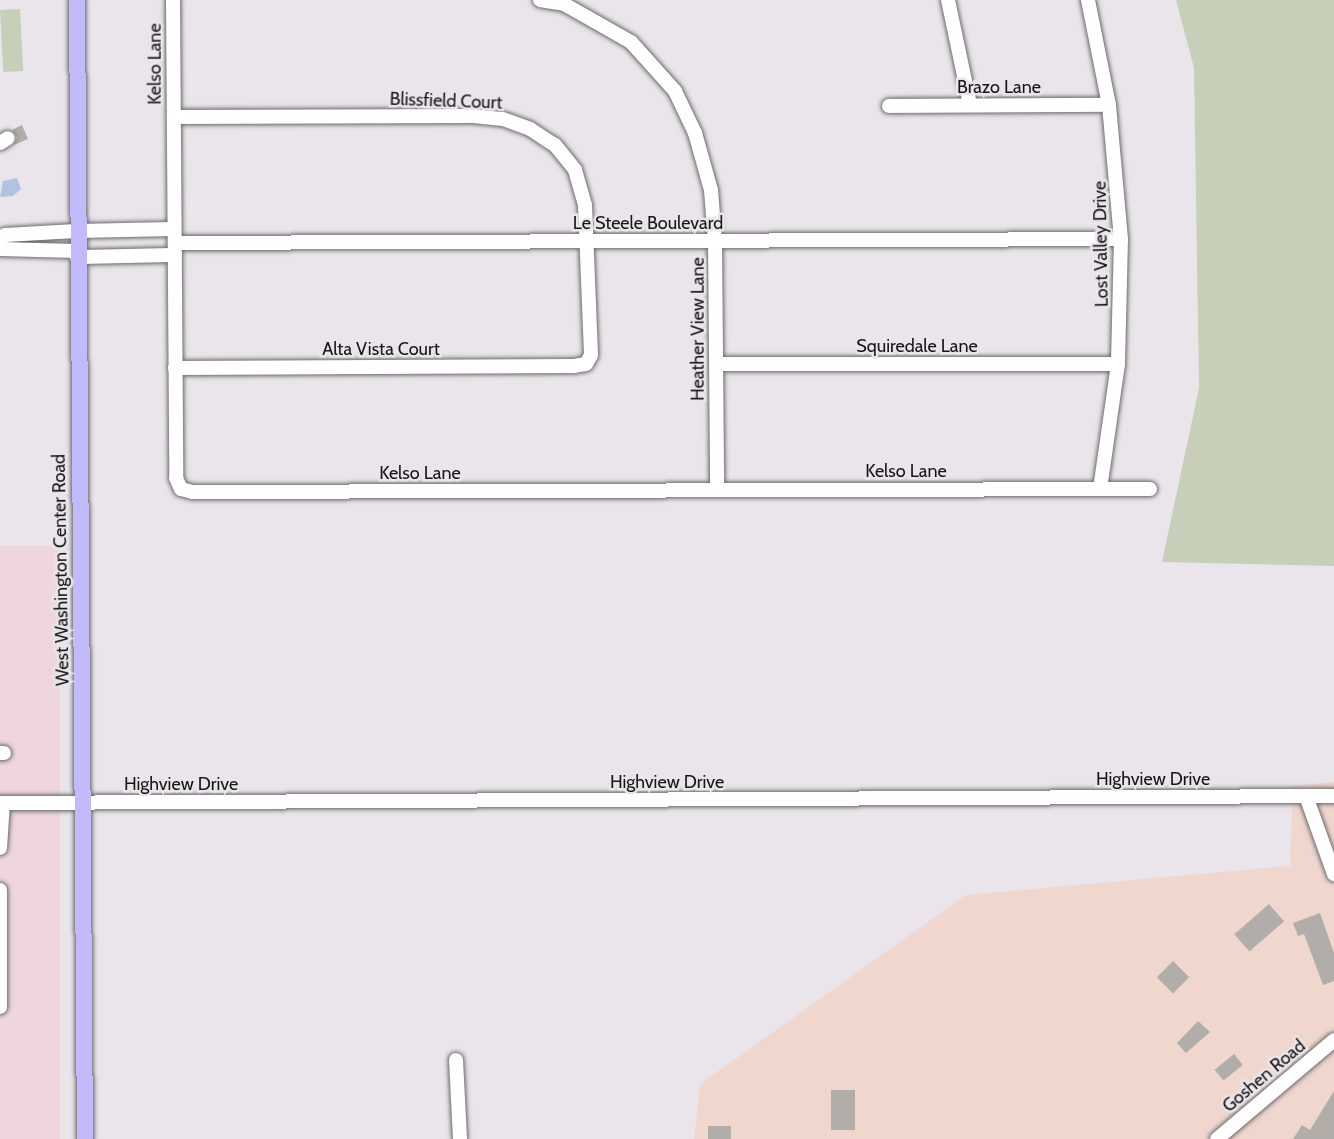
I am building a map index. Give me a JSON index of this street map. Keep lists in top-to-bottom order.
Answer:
{
  "streets": {
    "main road": ["West Washington Center Road"],
    "street": [
      "Kelso Lane",
      "Brazo Lane",
      "Blissfield Court",
      "Le Steele Boulevard",
      "Lost Valley Drive",
      "Heather View Lane",
      "Squiredale Lane",
      "Alta Vista Court",
      "Highview Drive",
      "Goshen Road"
    ]
  },
  "crossings": [
    ["Kelso Lane", "Blissfield Court"],
    ["Kelso Lane", "Le Steele Boulevard"],
    ["Kelso Lane", "Lost Valley Drive"],
    ["Kelso Lane", "Heather View Lane"],
    ["Kelso Lane", "Alta Vista Court"],
    ["Brazo Lane", "Lost Valley Drive"],
    ["Blissfield Court", "Le Steele Boulevard"],
    ["Blissfield Court", "Alta Vista Court"],
    ["Le Steele Boulevard", "Lost Valley Drive"],
    ["Le Steele Boulevard", "Heather View Lane"],
    ["Le Steele Boulevard", "West Washington Center Road"],
    ["Lost Valley Drive", "Squiredale Lane"],
    ["Heather View Lane", "Squiredale Lane"],
    ["West Washington Center Road", "Highview Drive"]
  ]
}
